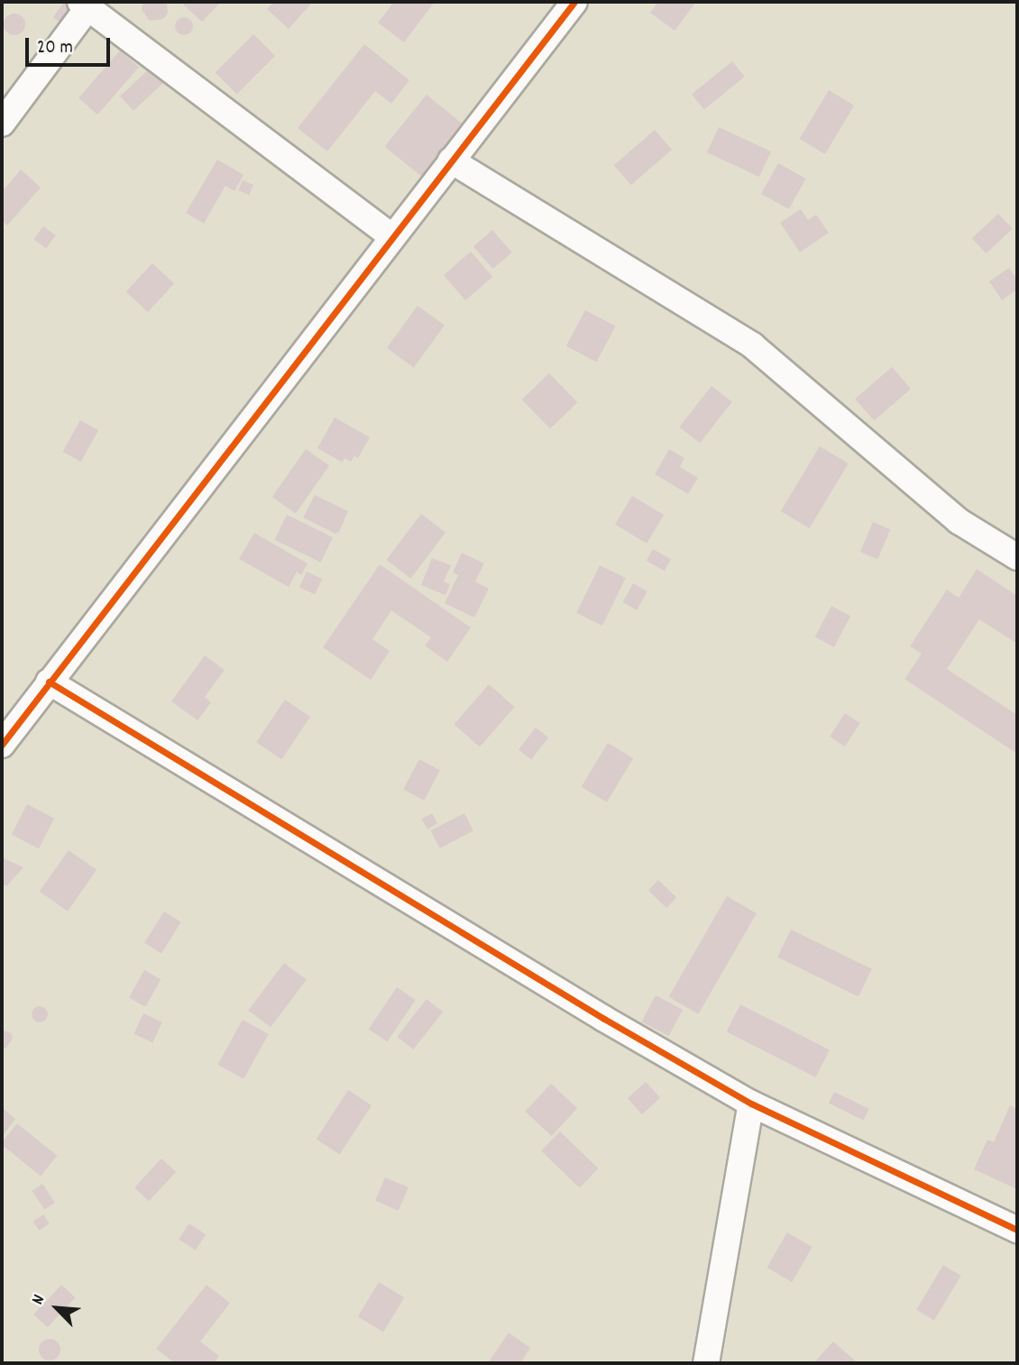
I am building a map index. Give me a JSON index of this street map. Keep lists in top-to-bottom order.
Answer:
{
  "scale_bar": "20 m",
  "north": "top left"
}
